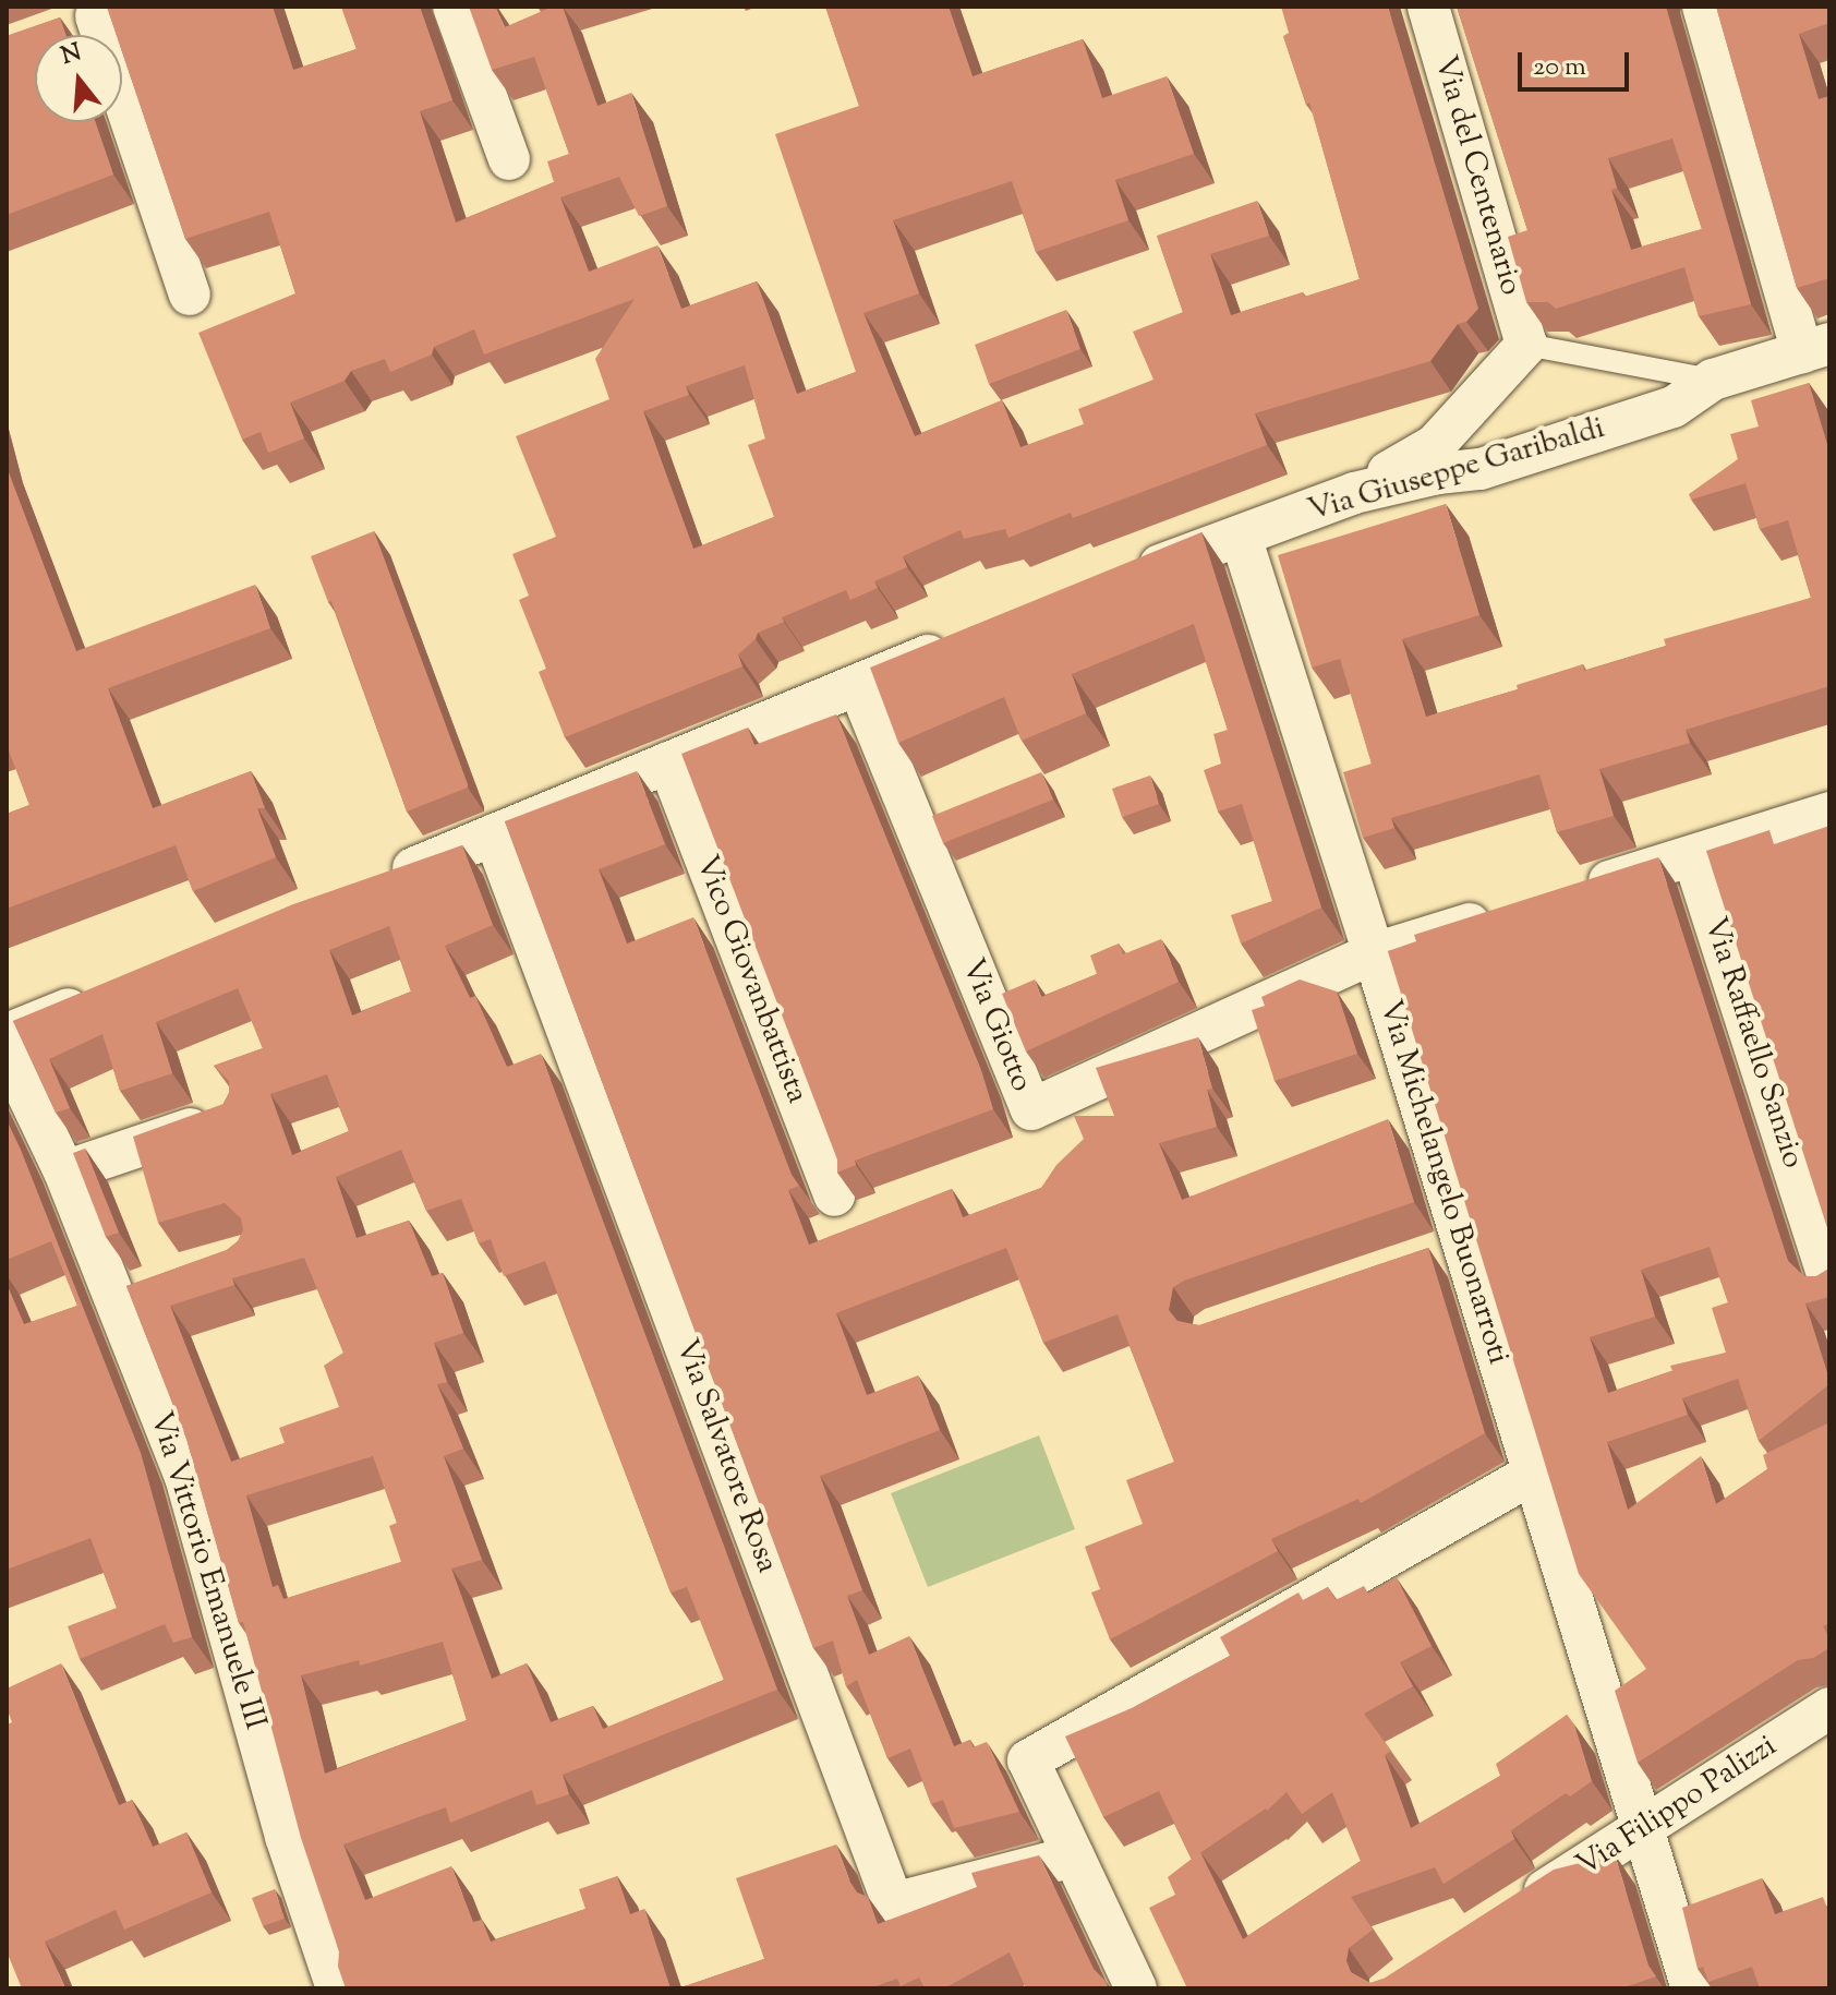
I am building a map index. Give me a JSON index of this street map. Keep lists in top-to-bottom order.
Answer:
{
  "streets": {
    "street": [
      "Via del Centenario",
      "Via Giuseppe Garibaldi",
      "Vico Giovanbattista",
      "Via Giotto",
      "Via Raffaello Sanzio",
      "Via Michelangelo Buonarroti",
      "Via Salvatore Rosa",
      "Via Vittorio Emanuele III",
      "Via Filippo Palizzi"
    ]
  },
  "crossings": [
    ["Via Giuseppe Garibaldi", "Via Michelangelo Buonarroti"],
    ["Via Giotto", "Via Michelangelo Buonarroti"],
    ["Via Michelangelo Buonarroti", "Via Filippo Palizzi"]
  ],
  "scale_bar": "20 m",
  "north": "top"
}
